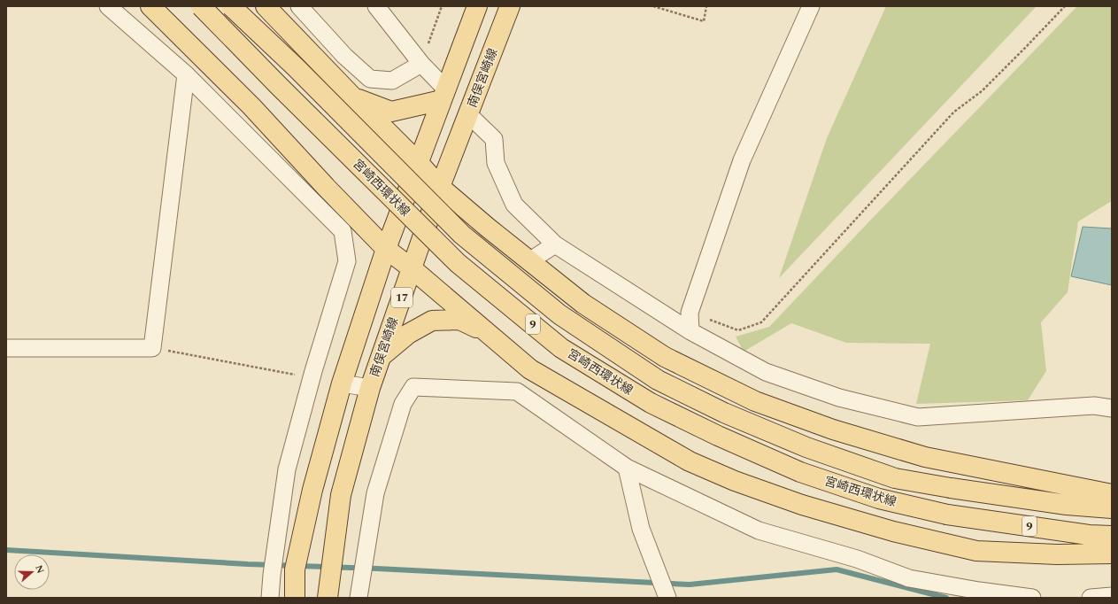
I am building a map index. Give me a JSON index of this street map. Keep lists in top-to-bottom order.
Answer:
{
  "streets": {
    "main road": [
      "南俣宮崎線",
      "宮崎西環状線",
      "17",
      "9"
    ]
  },
  "north": "right"
}
